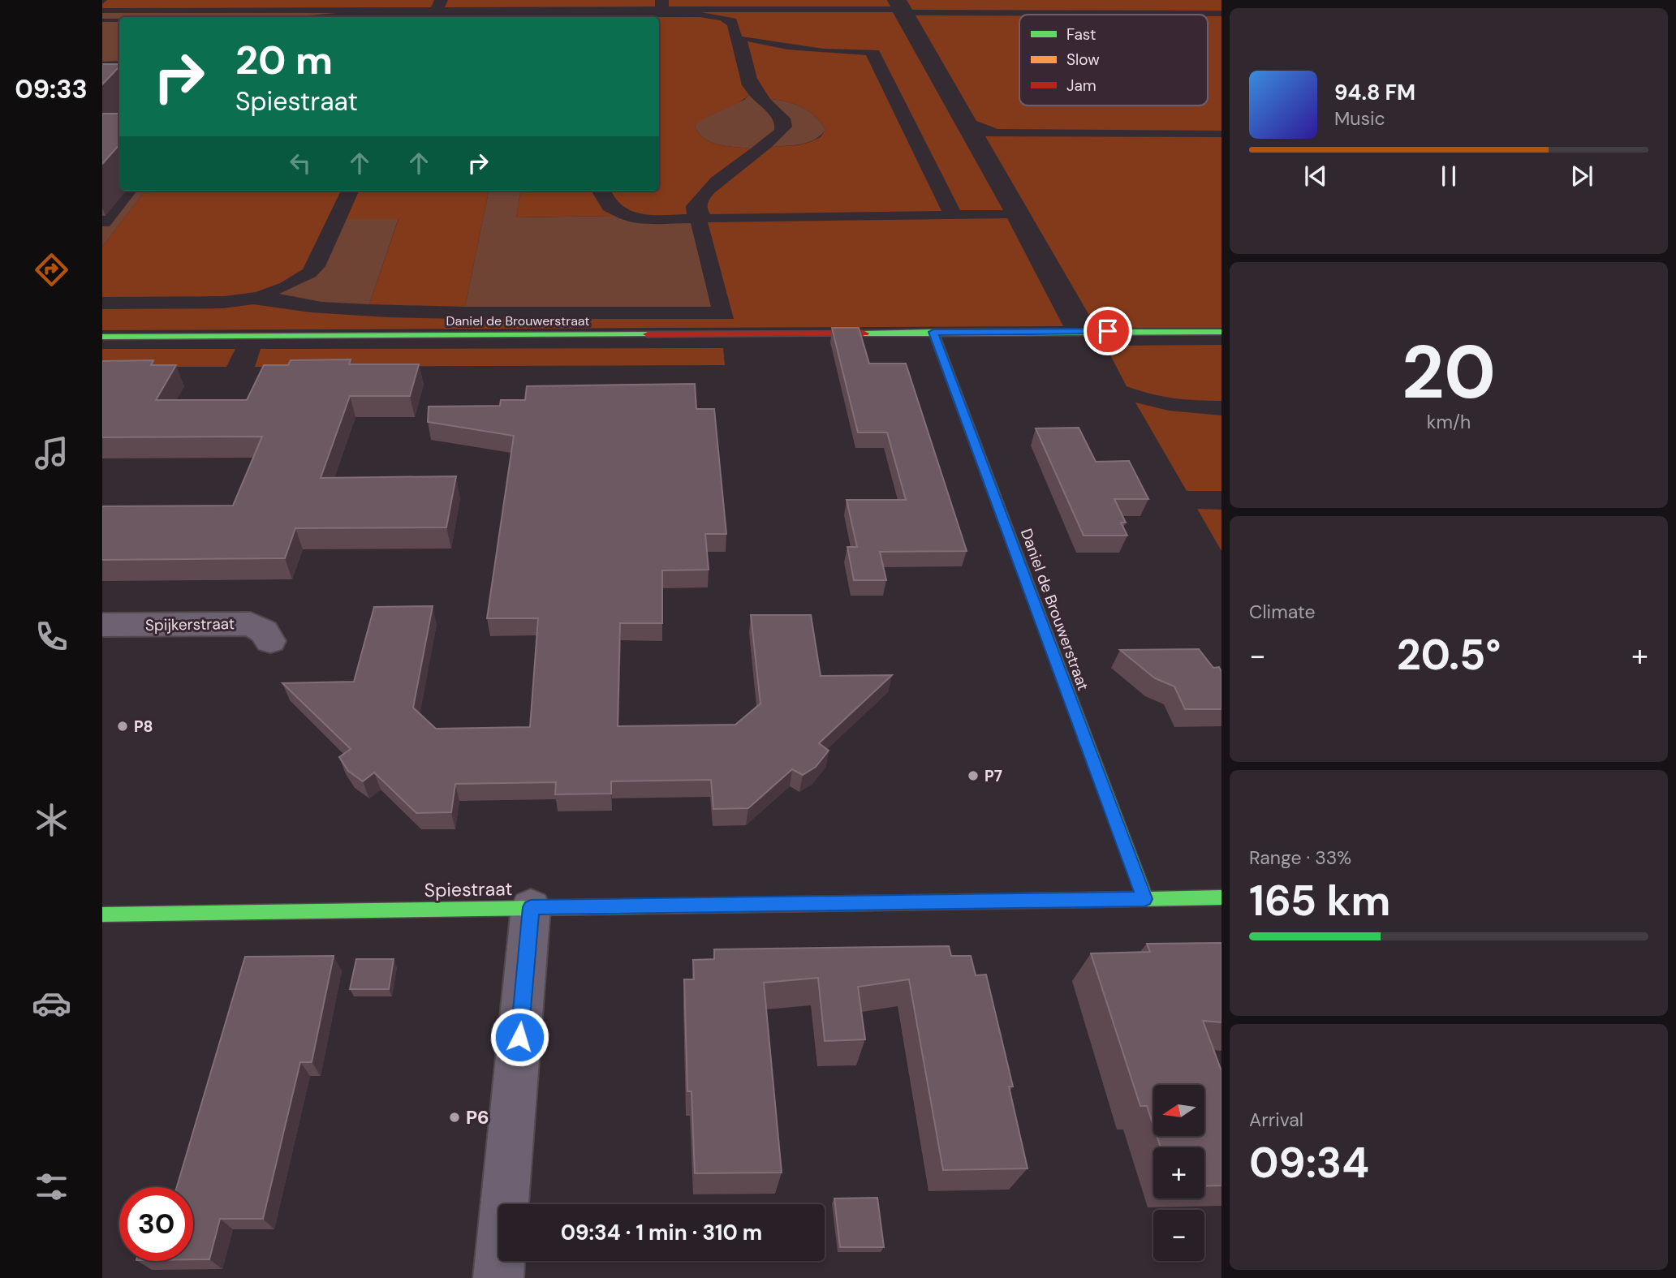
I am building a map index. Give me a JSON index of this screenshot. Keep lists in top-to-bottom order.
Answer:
{
  "streets": {
    "street": ["Daniel de Brouwerstraat", "Spijkerstraat", "Spiestraat"]
  },
  "crossings": [
    ["Daniel de Brouwerstraat", "Spiestraat"]
  ],
  "places": ["P8", "P7", "P6"],
  "legend": ["Fast", "Slow", "Jam"],
  "north": "left",
  "page": {
    "tabs": "09:33",
    "turn": ["20 m", "Spiestraat"],
    "song": ["94.8 FM", "Music"],
    "tile": [
      ["20", "km/h"],
      "Climate",
      ["Range · 33%", "165 km"],
      ["Arrival", "09:34"]
    ],
    "heat": ["−", "20.5°", "+"],
    "map_buttons": ["+", "−"],
    "limit": "30",
    "trip": "09:34 · 1 min · 310 m"
  }
}
